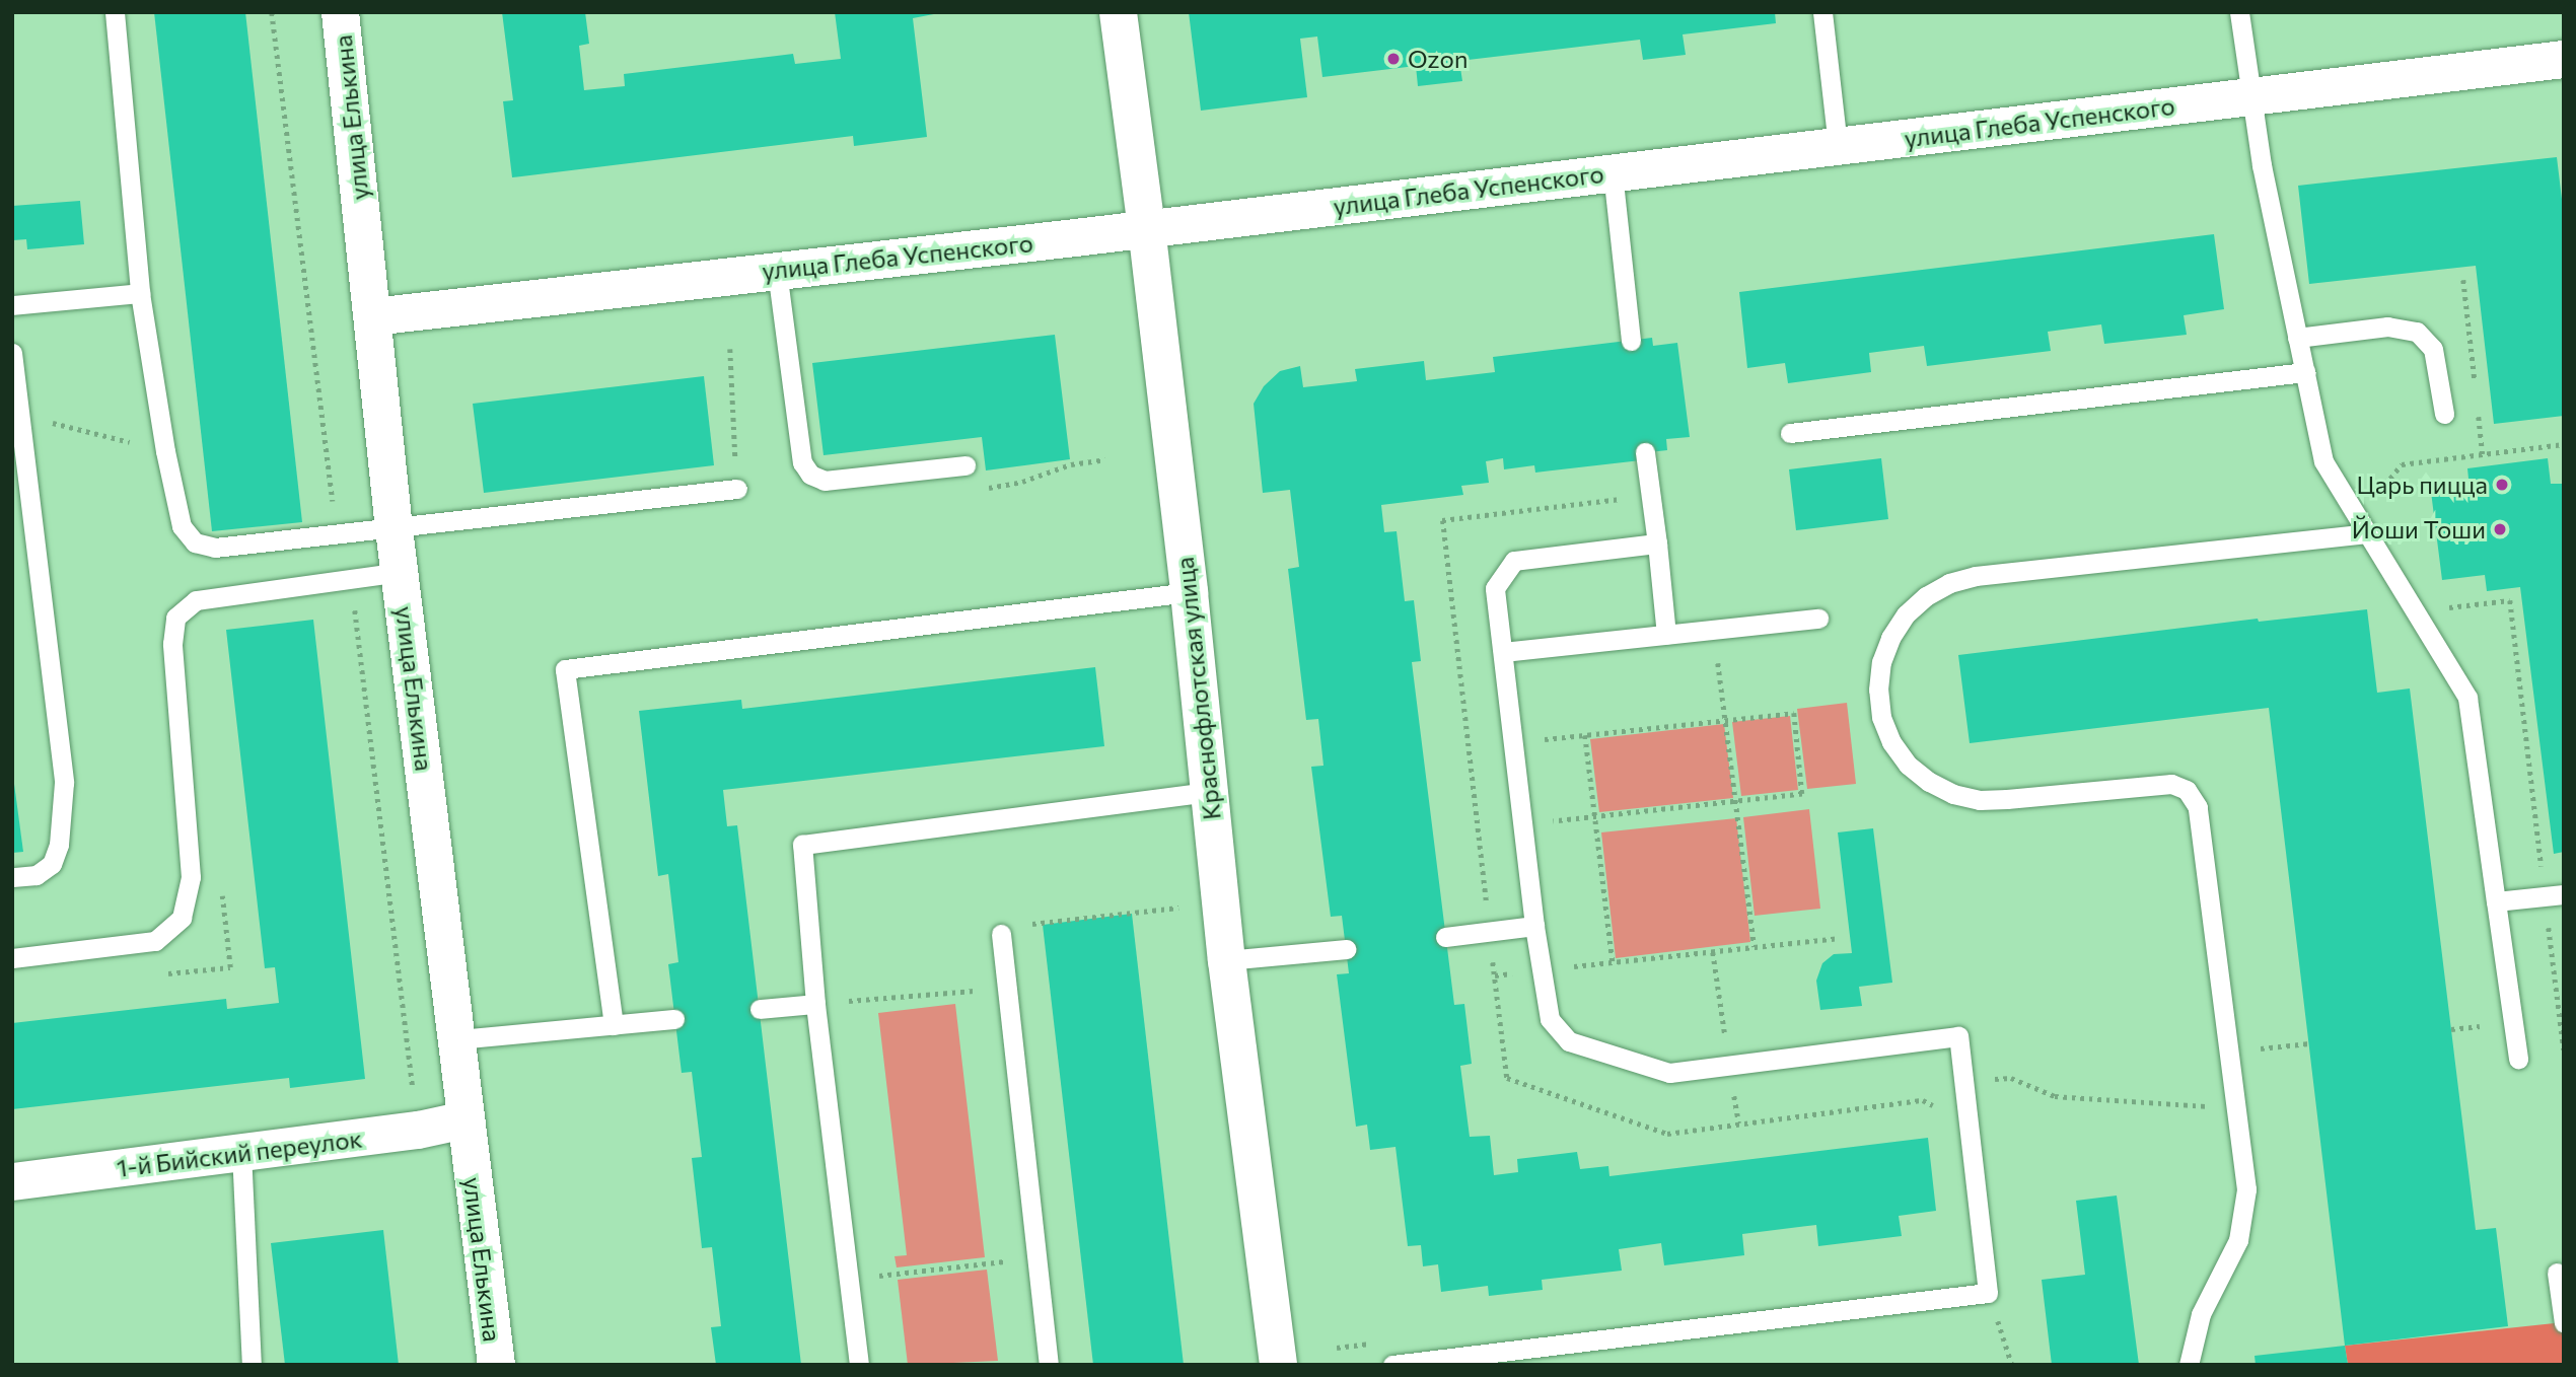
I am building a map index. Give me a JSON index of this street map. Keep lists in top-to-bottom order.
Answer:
{
  "streets": {
    "street": [
      "улица Елькина",
      "улица Глеба Успенского",
      "Краснофлотская улица",
      "1-й Бийский переулок"
    ]
  },
  "crossings": [
    ["улица Елькина", "улица Глеба Успенского"],
    ["улица Елькина", "1-й Бийский переулок"],
    ["улица Глеба Успенского", "Краснофлотская улица"]
  ],
  "places": ["Ozon", "Царь пицца", "Йоши Тоши"]
}
